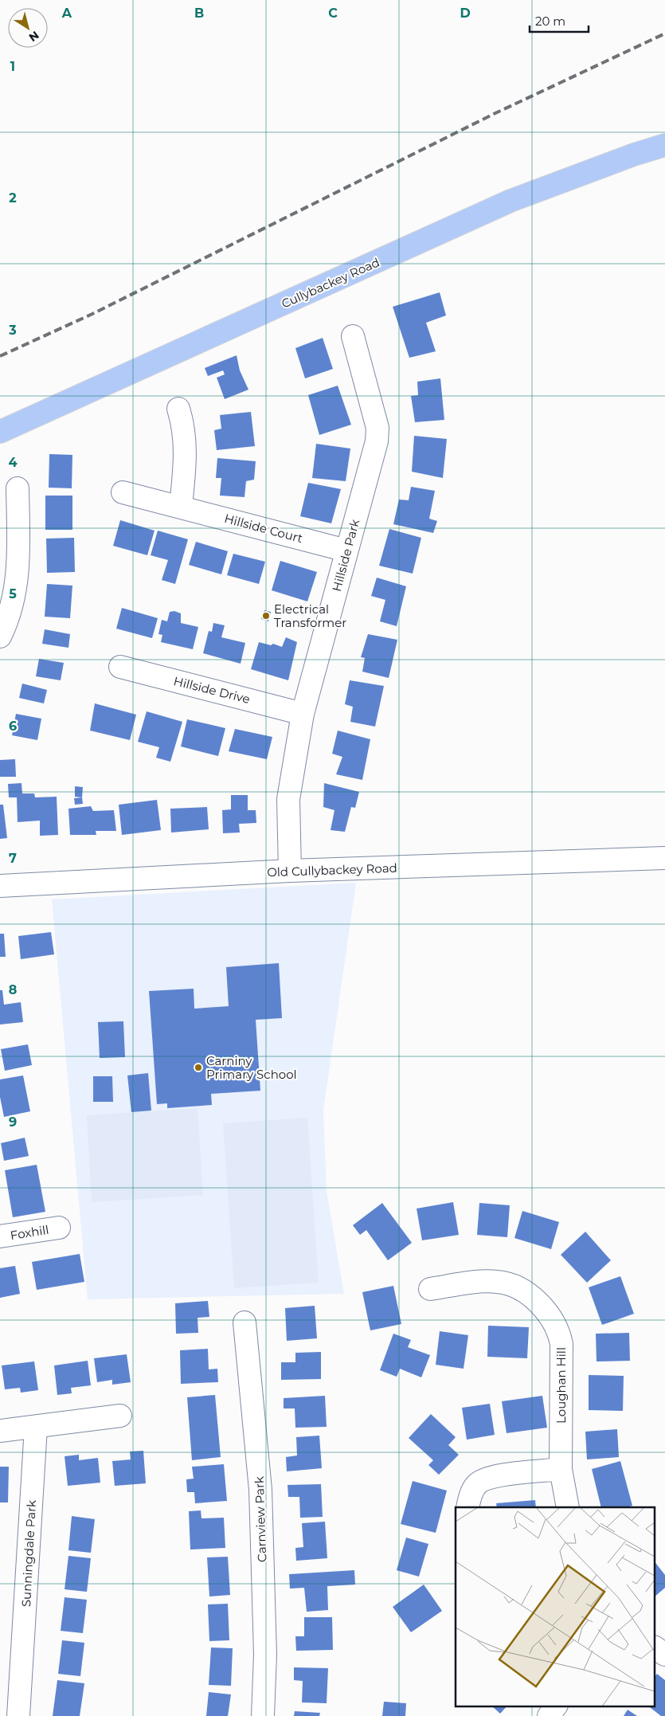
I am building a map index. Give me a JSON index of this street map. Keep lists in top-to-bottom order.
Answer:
{
  "streets": {
    "main road": ["Cullybackey Road"],
    "street": [
      "Hillside Court",
      "Hillside Park",
      "Hillside Drive",
      "Old Cullybackey Road",
      "Foxhill",
      "Loughan Hill",
      "Carnview Park",
      "Sunningdale Park"
    ]
  },
  "crossings": [
    ["Hillside Court", "Hillside Park"],
    ["Hillside Park", "Hillside Drive"],
    ["Hillside Park", "Old Cullybackey Road"]
  ],
  "places": ["Electrical Transformer", "Carniny Primary School"],
  "scale_bar": "20 m",
  "north": "bottom right",
  "grid": {
    "columns": [
      "A",
      "B",
      "C",
      "D"
    ],
    "rows": [
      "1",
      "2",
      "3",
      "4",
      "5",
      "6",
      "7",
      "8",
      "9"
    ]
  }
}
